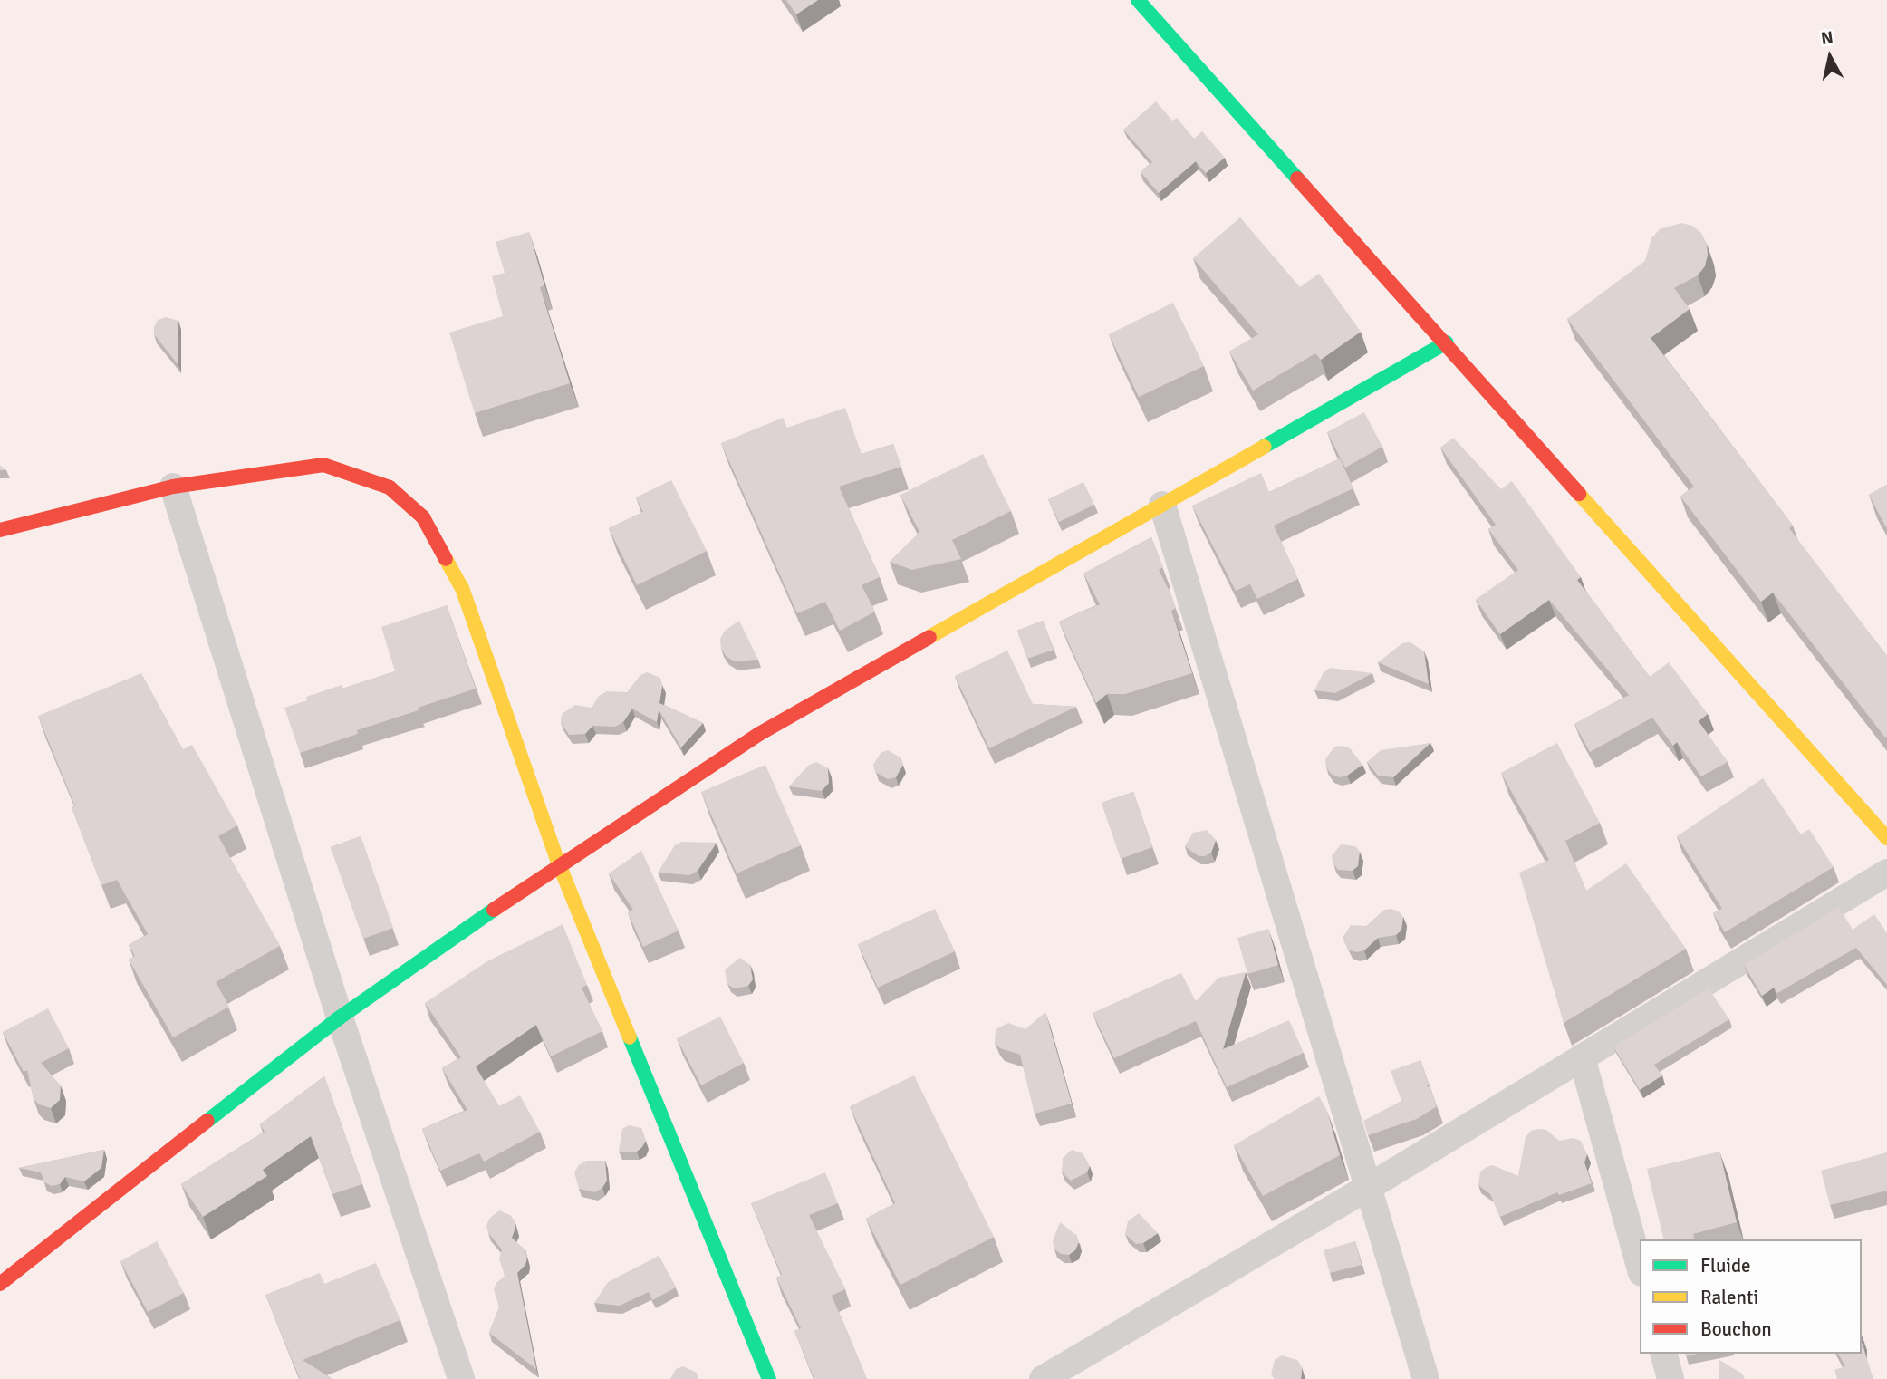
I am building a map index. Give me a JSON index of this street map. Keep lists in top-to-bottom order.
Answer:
{
  "legend": ["Fluide", "Ralenti", "Bouchon"],
  "north": "top"
}
